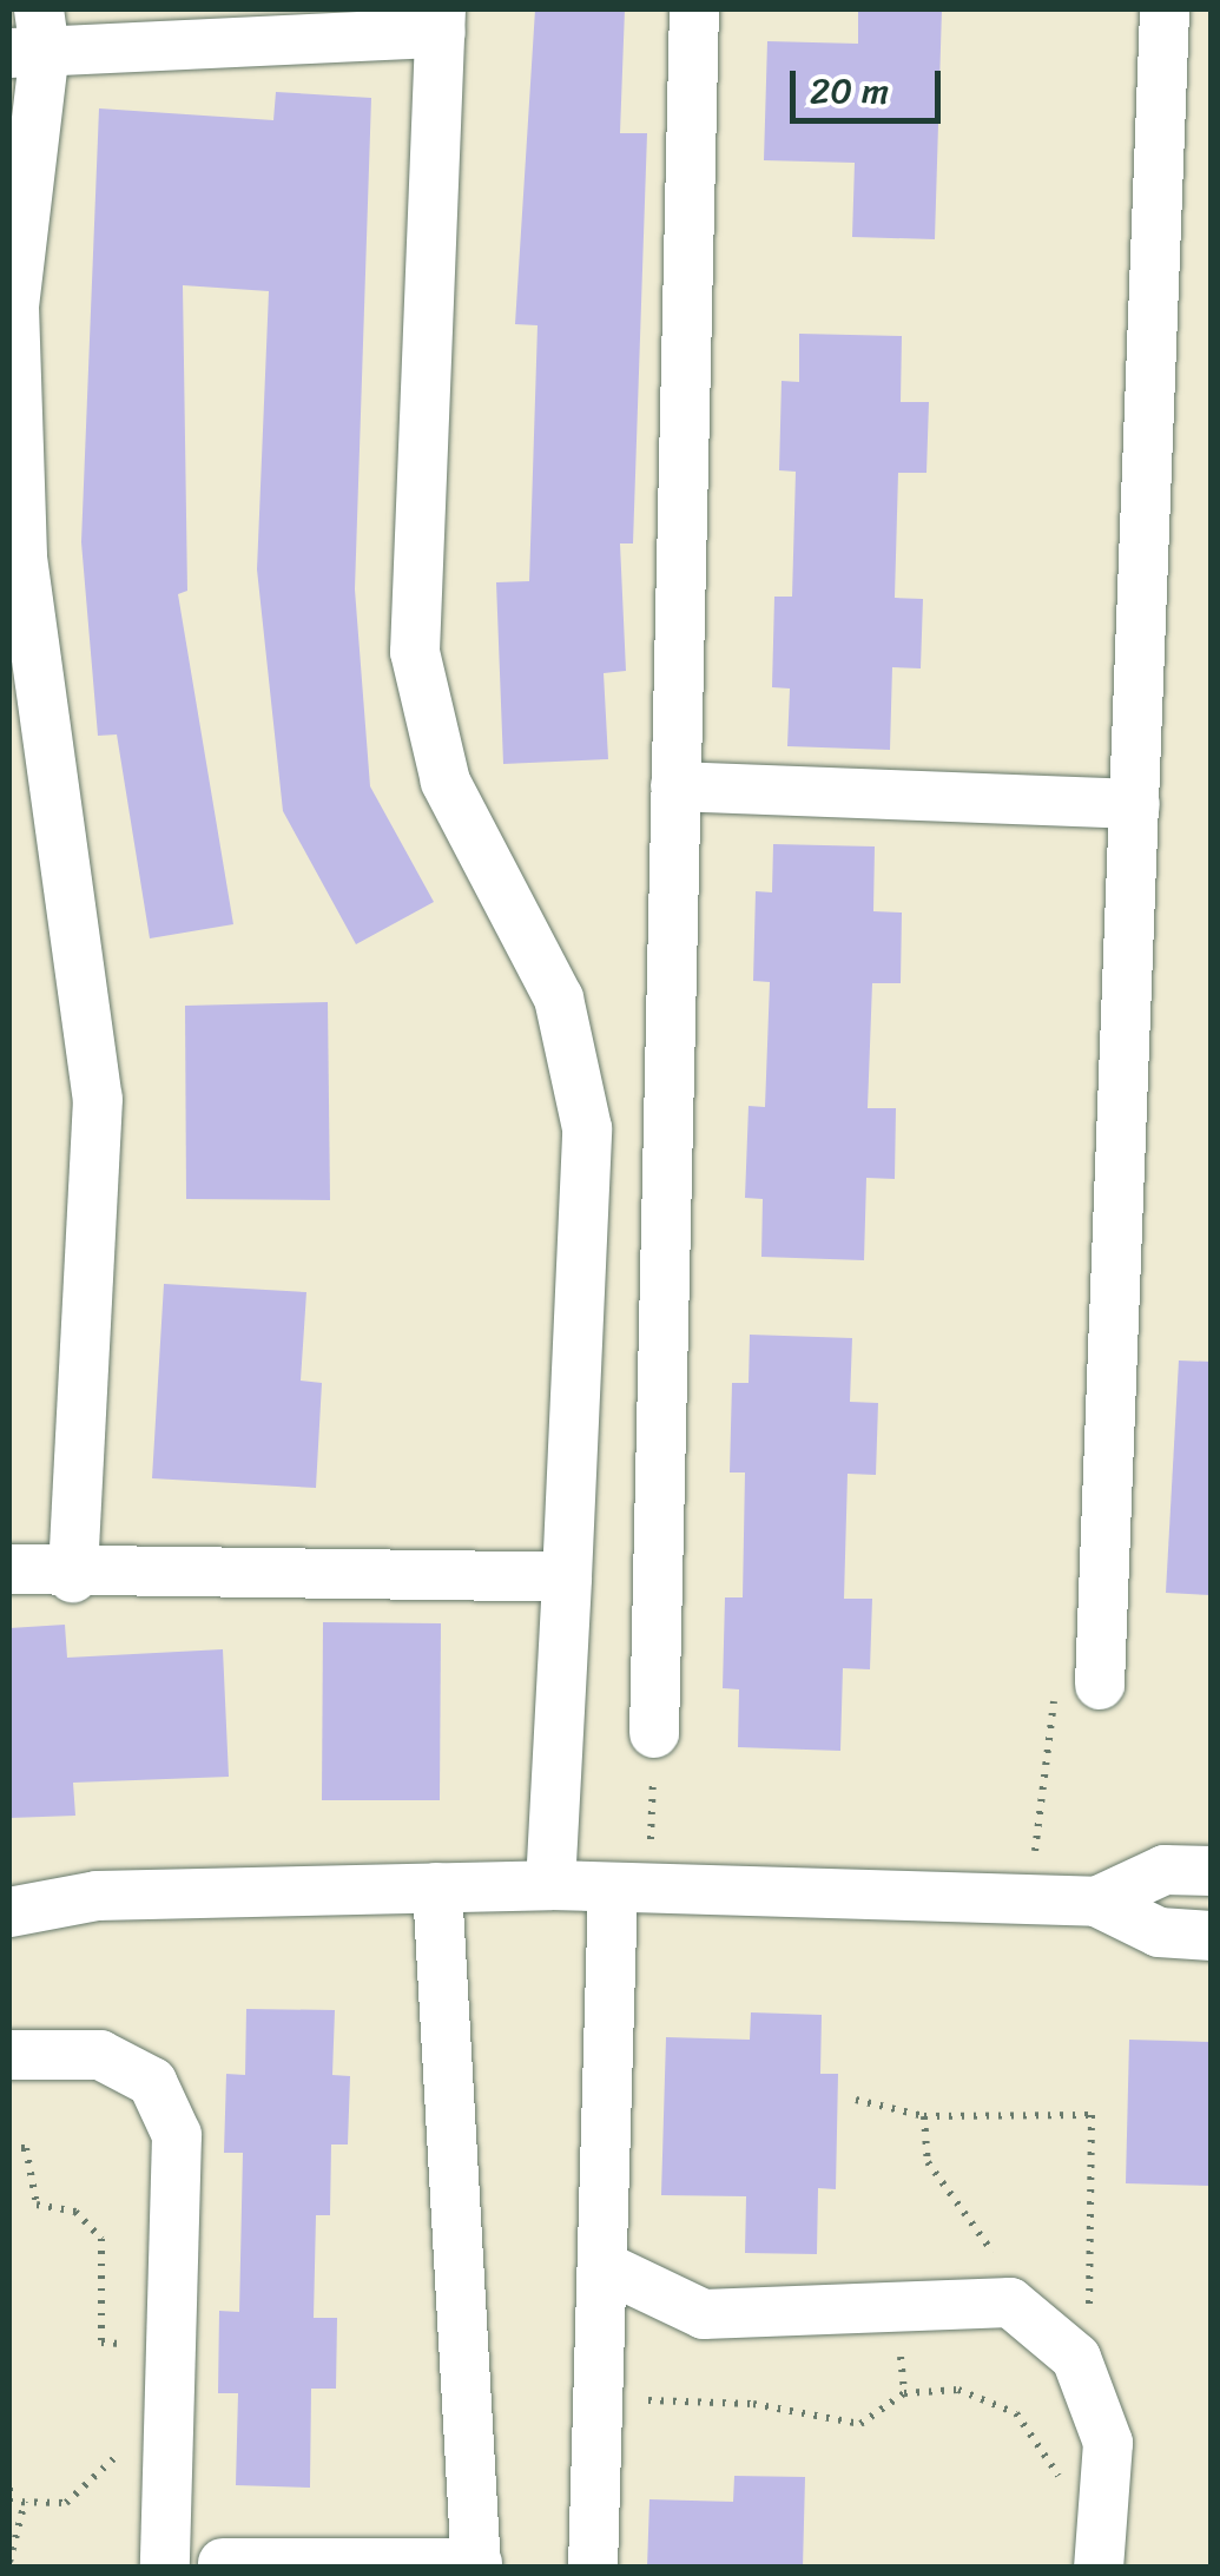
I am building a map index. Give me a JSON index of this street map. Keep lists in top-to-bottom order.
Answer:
{
  "scale_bar": "20 m"
}
